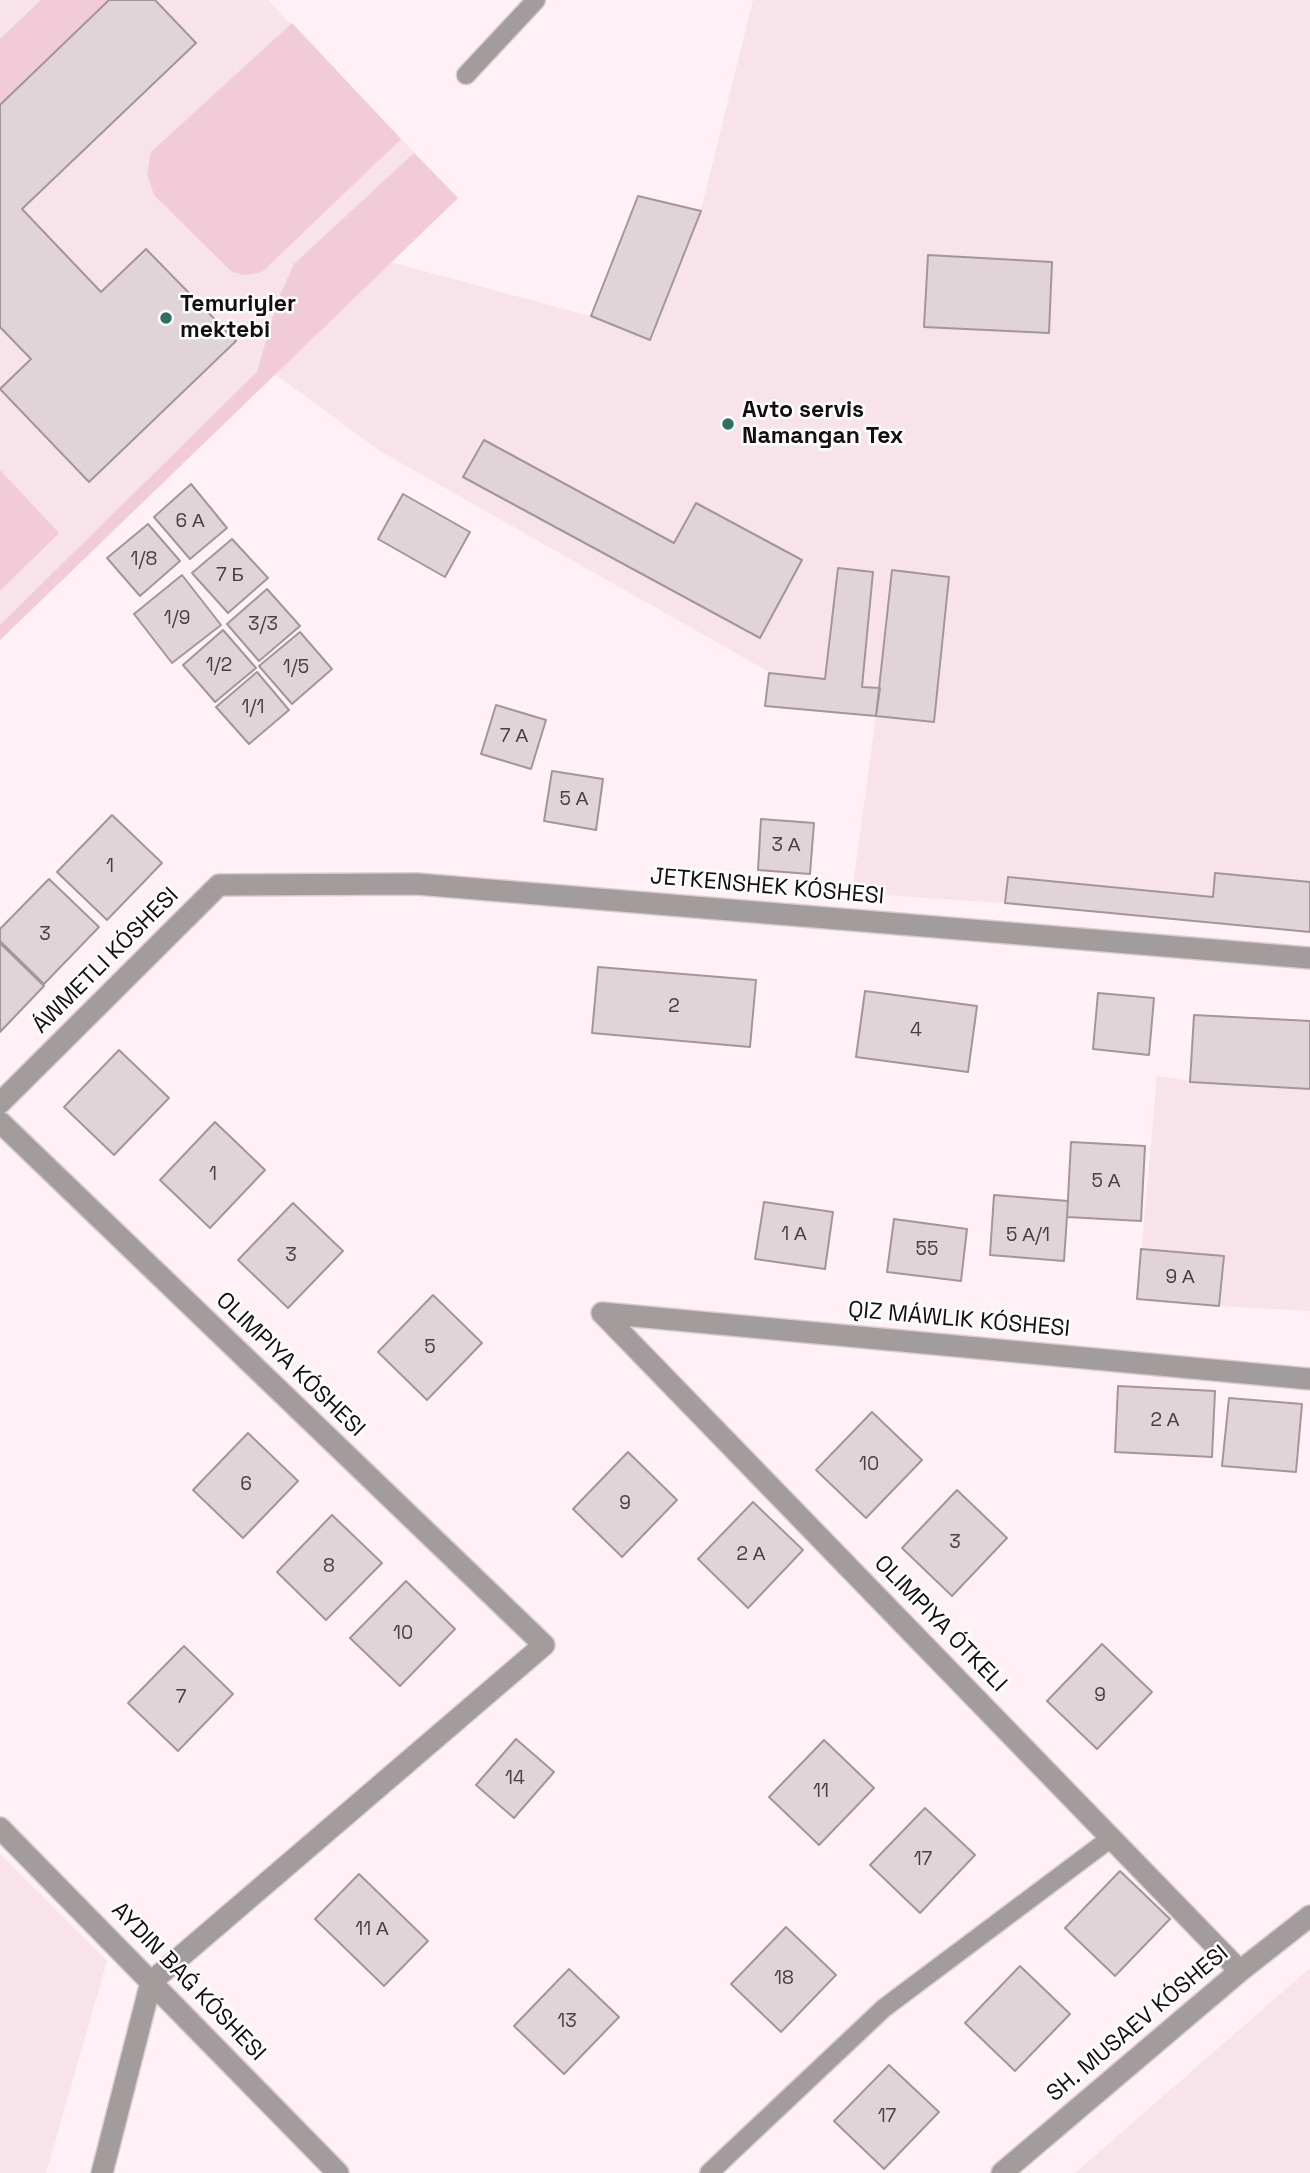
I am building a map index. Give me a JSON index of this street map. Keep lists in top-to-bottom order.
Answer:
{
  "streets": {
    "street": [
      "JETKENSHEK KÓSHESI",
      "ÁWMETLI KÓSHESI",
      "OLIMPIYA KÓSHESI",
      "OLIMPIYA ÓTKELI",
      "SH. MUSAEV KÓSHESI"
    ]
  },
  "crossings": [
    ["JETKENSHEK KÓSHESI", "ÁWMETLI KÓSHESI"],
    ["OLIMPIYA ÓTKELI", "SH. MUSAEV KÓSHESI"]
  ],
  "places": ["Temuriyler mektebi", "Avto servis Namangan Tex"],
  "house_numbers": [
    "6 А",
    "1/8",
    "7 Б",
    "1/9",
    "3/3",
    "1/2",
    "1/5",
    "1/1",
    "7 А",
    "5 А",
    "3 А",
    "1",
    "3",
    "2",
    "4",
    "1",
    "5 А",
    "1 А",
    "5 А/1",
    "55",
    "3",
    "9 А",
    "5",
    "2 А",
    "10",
    "6",
    "9",
    "3",
    "2 А",
    "8",
    "10",
    "9",
    "7",
    "14",
    "11",
    "17",
    "11 А",
    "18",
    "13",
    "17"
  ]
}
